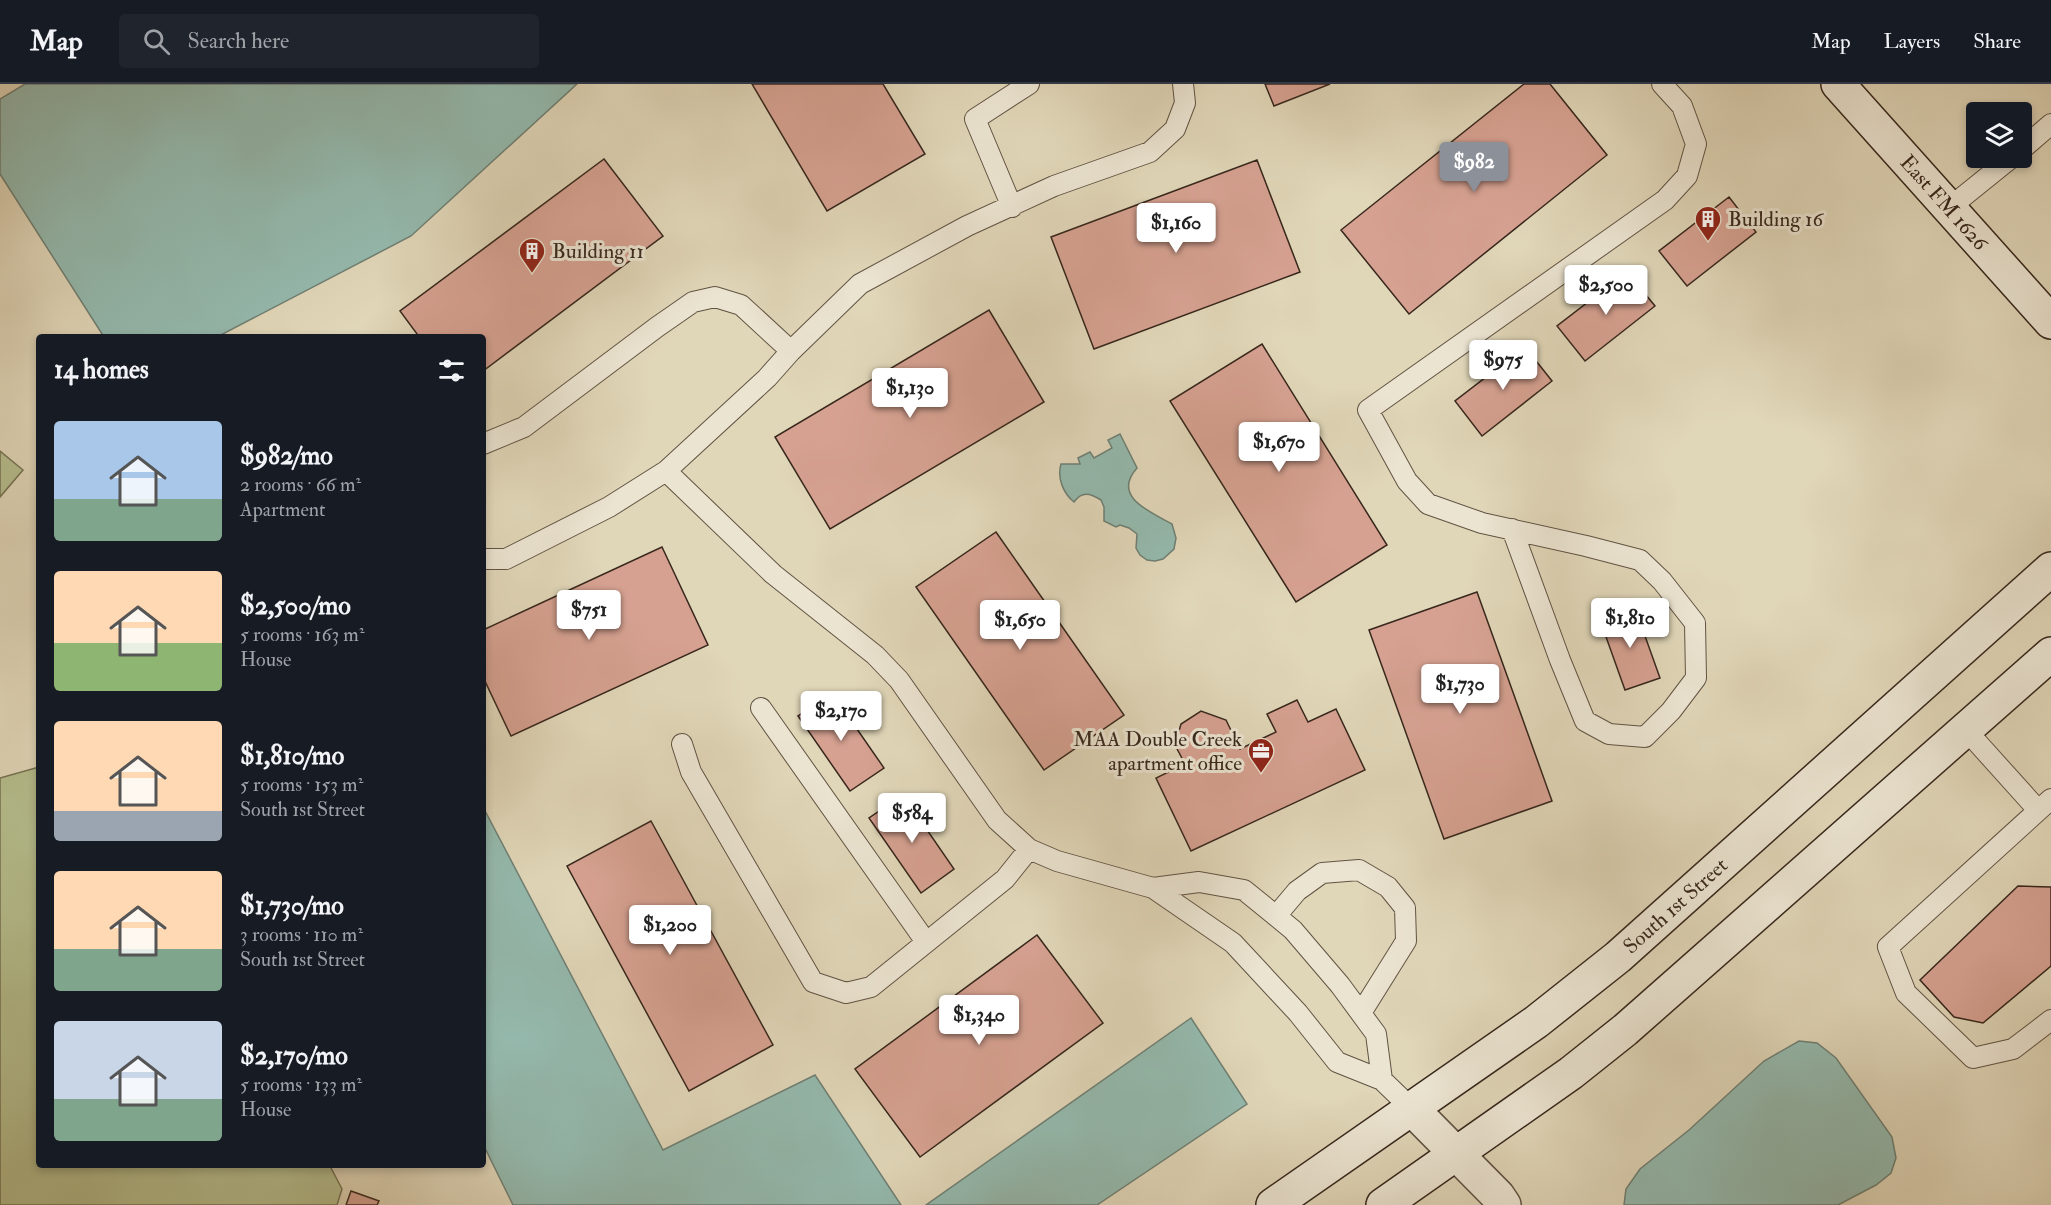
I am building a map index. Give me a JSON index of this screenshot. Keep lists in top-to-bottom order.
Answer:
{
  "streets": {
    "main road": ["East FM 1626", "South 1st Street"]
  },
  "places": {
    "building": ["Building 16", "Building 11"],
    "office": ["MAA Double Creek apartment office"]
  },
  "page": {
    "header": "Map",
    "search": "Search here",
    "nav": ["Map", "Layers", "Share"],
    "price": [
      "$982",
      "$1,160",
      "$2,500",
      "$975",
      "$1,130",
      "$1,670",
      "$751",
      "$1,810",
      "$1,650",
      "$1,730",
      "$2,170",
      "$584",
      "$1,200",
      "$1,340"
    ],
    "heading": "14 homes",
    "list": [
      {
        "name": "$982/mo",
        "note": "2 rooms · 66 m² · Apartment"
      },
      {
        "name": "$2,500/mo",
        "note": "5 rooms · 163 m² · House"
      },
      {
        "name": "$1,810/mo",
        "note": "5 rooms · 153 m² · South 1st Street"
      },
      {
        "name": "$1,730/mo",
        "note": "3 rooms · 110 m² · South 1st Street"
      },
      {
        "name": "$2,170/mo",
        "note": "5 rooms · 133 m² · House"
      }
    ]
  }
}
